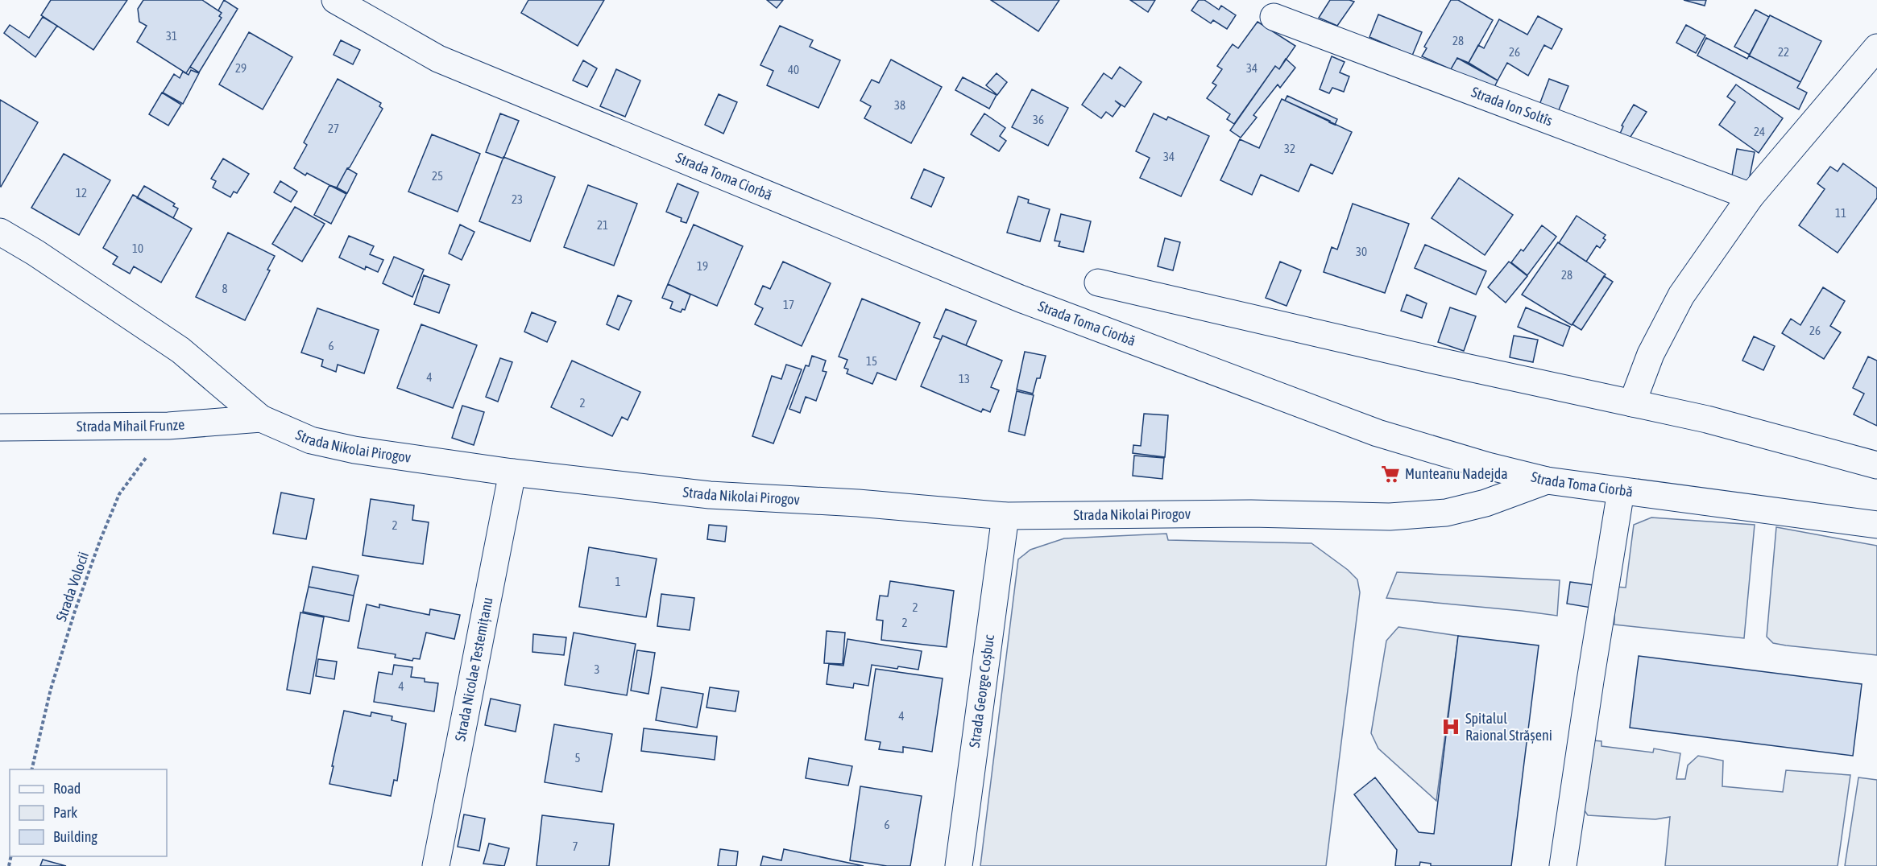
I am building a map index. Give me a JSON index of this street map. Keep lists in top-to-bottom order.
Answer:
{
  "streets": {
    "street": [
      "Strada Ion Soltîs",
      "Strada Toma Ciorbă",
      "Strada Mihail Frunze",
      "Strada Nikolai Pirogov",
      "Strada Nicolae Testemițanu",
      "Strada George Coșbuc"
    ],
    "path": ["Strada Volocii"]
  },
  "crossings": [
    ["Strada Toma Ciorbă", "Strada Nikolai Pirogov"],
    ["Strada Mihail Frunze", "Strada Nikolai Pirogov"],
    ["Strada Mihail Frunze", "Strada Volocii"],
    ["Strada Nikolai Pirogov", "Strada Nicolae Testemițanu"],
    ["Strada Nikolai Pirogov", "Strada George Coșbuc"]
  ],
  "places": {
    "supermarket": ["Munteanu Nadejda"],
    "hospital": ["Spitalul Raional Strășeni"]
  },
  "house_numbers": [
    "31",
    "28",
    "26",
    "22",
    "29",
    "34",
    "40",
    "38",
    "36",
    "27",
    "24",
    "32",
    "34",
    "25",
    "12",
    "23",
    "11",
    "21",
    "10",
    "30",
    "19",
    "28",
    "8",
    "17",
    "26",
    "6",
    "15",
    "4",
    "13",
    "2",
    "2",
    "1",
    "2",
    "2",
    "3",
    "4",
    "4",
    "5",
    "6",
    "7"
  ],
  "legend": ["Road", "Park", "Building"]
}
